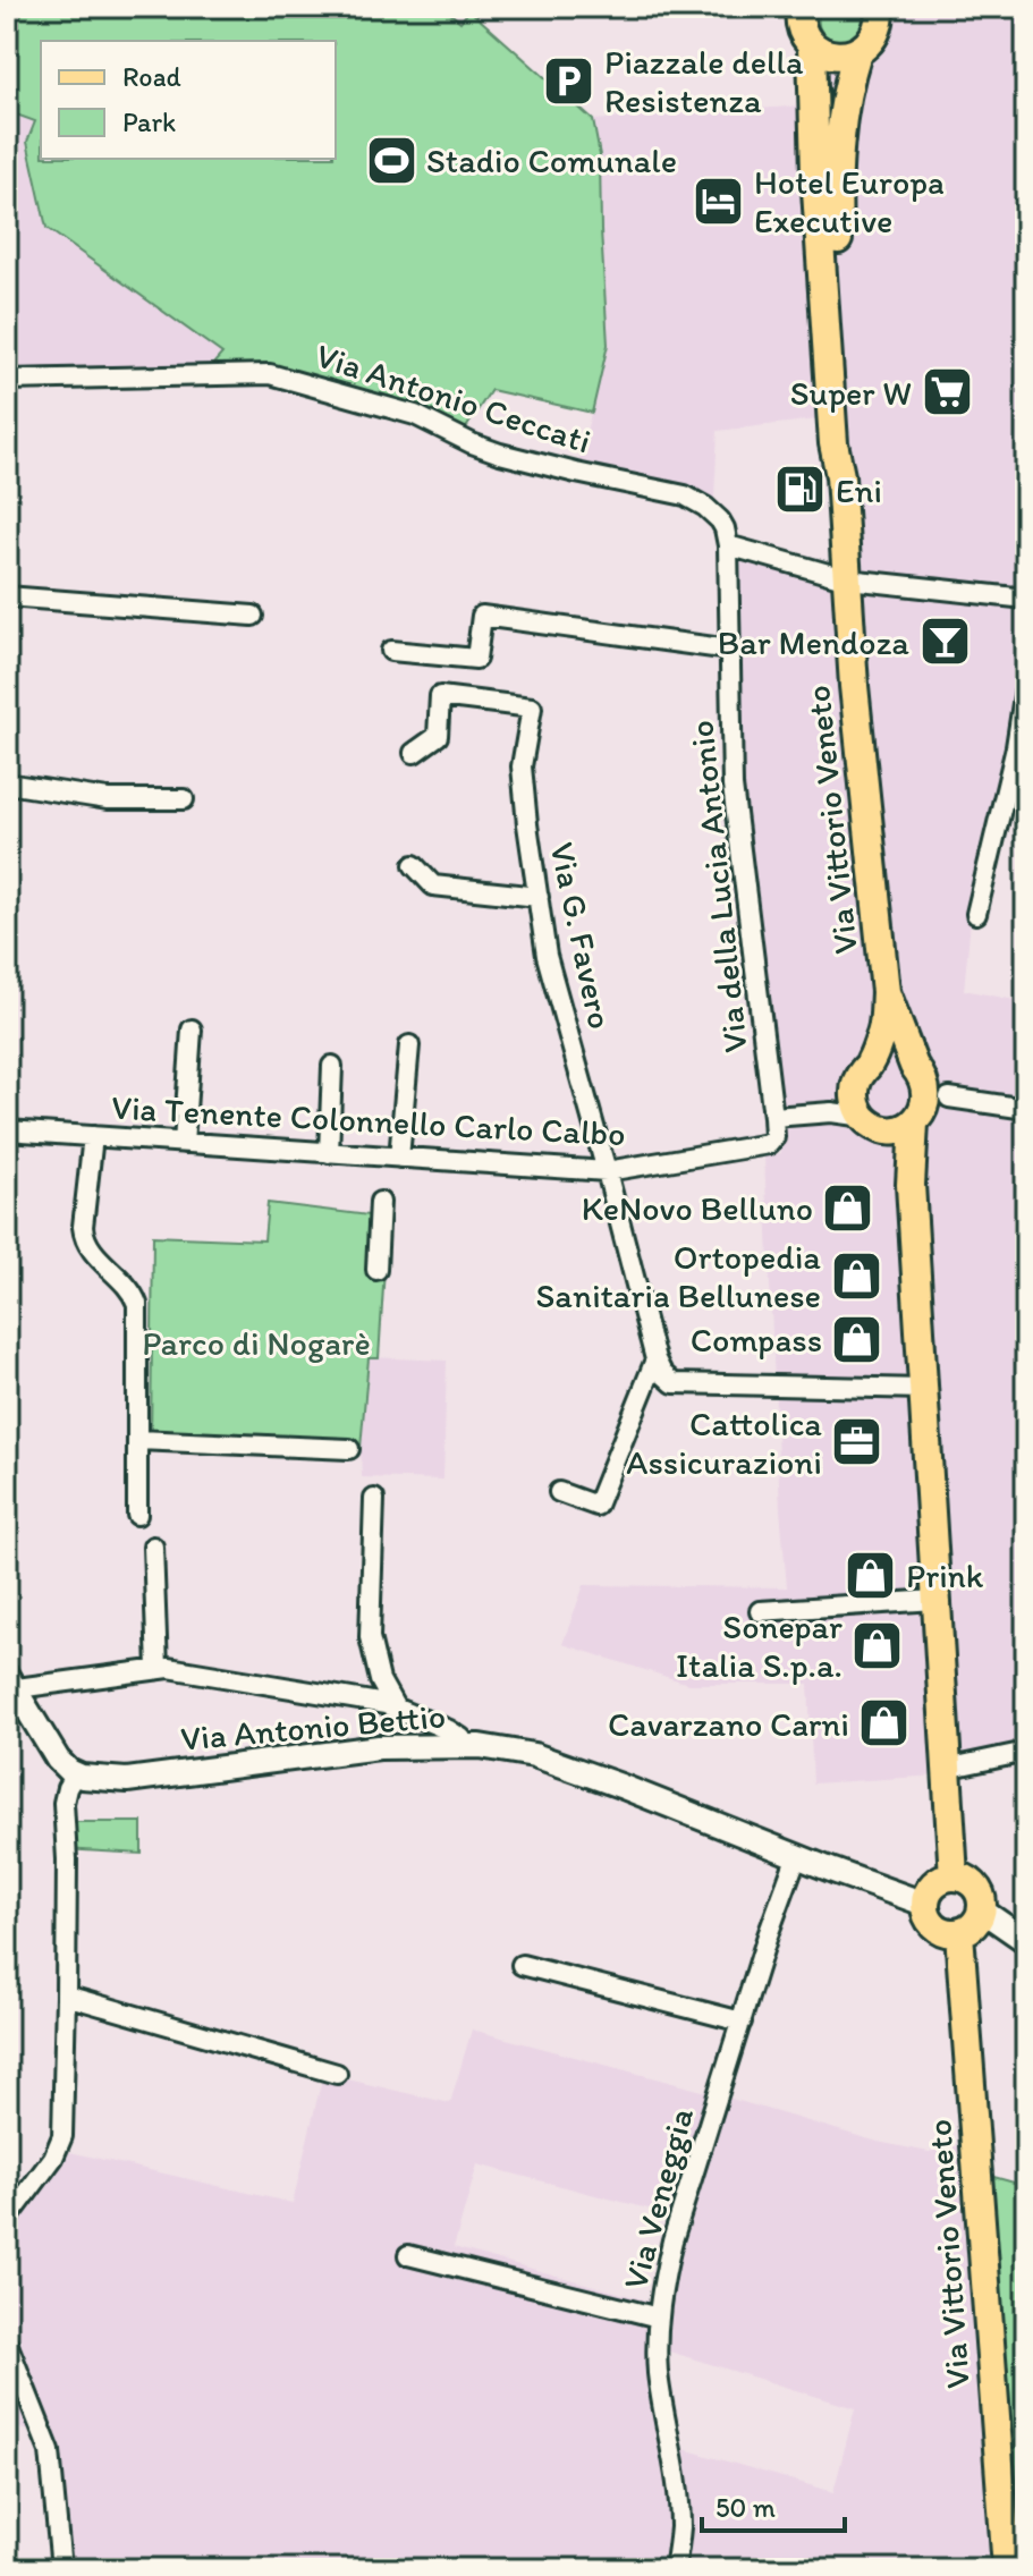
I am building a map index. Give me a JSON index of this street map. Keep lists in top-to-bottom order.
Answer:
{
  "streets": {
    "main road": ["Via Vittorio Veneto"],
    "street": [
      "Via Antonio Ceccati",
      "Via della Lucia Antonio",
      "Via G. Favero",
      "Via Tenente Colonnello Carlo Calbo",
      "Via Antonio Bettio",
      "Via Veneggia"
    ]
  },
  "crossings": [
    ["Via Antonio Ceccati", "Via della Lucia Antonio"],
    ["Via Vittorio Veneto", "Via Antonio Bettio"],
    ["Via della Lucia Antonio", "Via Tenente Colonnello Carlo Calbo"],
    ["Via G. Favero", "Via Tenente Colonnello Carlo Calbo"],
    ["Via Antonio Bettio", "Via Veneggia"]
  ],
  "parks": ["Parco di Nogarè"],
  "places": {
    "parking": ["Piazzale della Resistenza"],
    "sports": ["Stadio Comunale"],
    "hotel": ["Hotel Europa Executive"],
    "supermarket": ["Super W"],
    "fuel station": ["Eni"],
    "bar": ["Bar Mendoza"],
    "shop": [
      "KeNovo Belluno",
      "Ortopedia Sanitaria Bellunese",
      "Compass",
      "Prink",
      "Sonepar Italia S.p.a.",
      "Cavarzano Carni"
    ],
    "office": ["Cattolica Assicurazioni"]
  },
  "legend": ["Road", "Park"],
  "scale_bar": "50 m"
}
